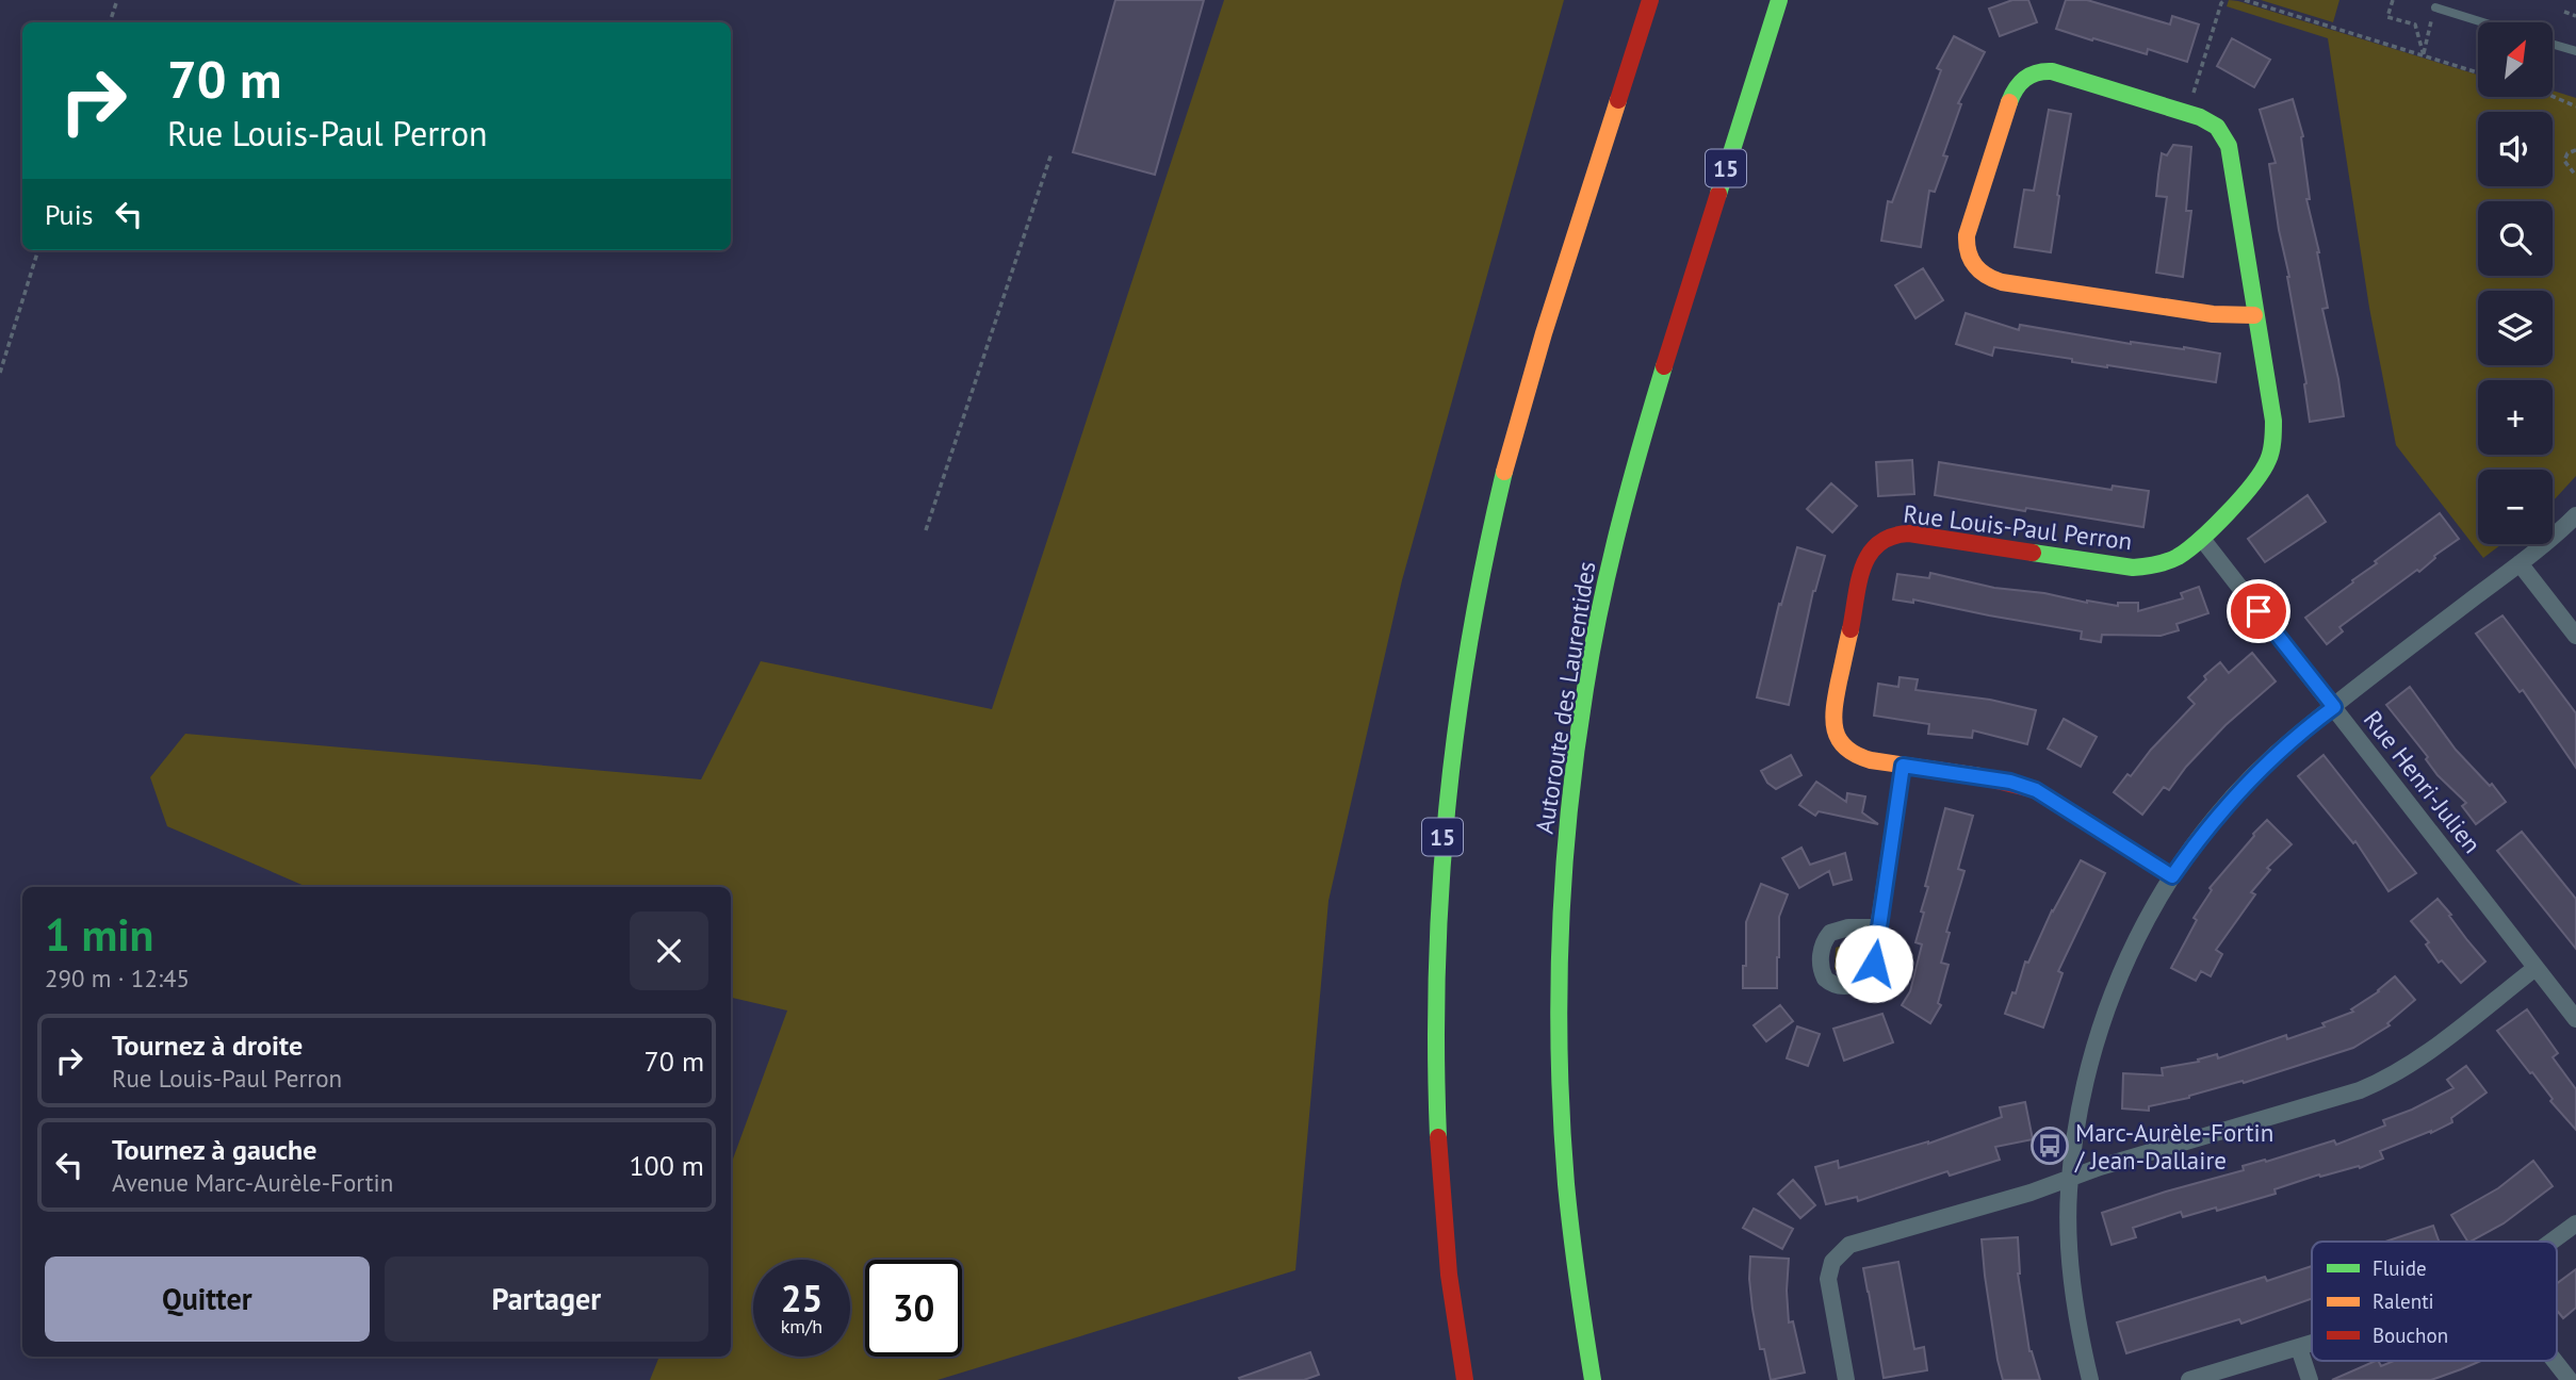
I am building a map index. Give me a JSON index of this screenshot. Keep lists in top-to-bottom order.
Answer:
{
  "streets": {
    "main road": ["15", "Rue Louis-Paul Perron", "Autoroute des Laurentides"],
    "street": ["Rue Henri-Julien"]
  },
  "crossings": [
    ["Rue Louis-Paul Perron", "Rue Henri-Julien"]
  ],
  "places": {
    "bus stop": ["Marc-Aurèle-Fortin / Jean-Dallaire"]
  },
  "legend": ["Fluide", "Ralenti", "Bouchon"],
  "north": "top right",
  "page": {
    "map_buttons": ["+", "−"],
    "turn": ["70 m", "Rue Louis-Paul Perron"],
    "then": "Puis",
    "heading": ["1 min", "290 m · 12:45"],
    "list": [
      {
        "name": "Tournez à droite",
        "note": "Rue Louis-Paul Perron",
        "value": "70 m"
      },
      {
        "name": "Tournez à gauche",
        "note": "Avenue Marc-Aurèle-Fortin",
        "value": "100 m"
      }
    ],
    "buttons": ["Quitter", "Partager"],
    "speed": "25 km/h",
    "limit": "30"
  }
}
